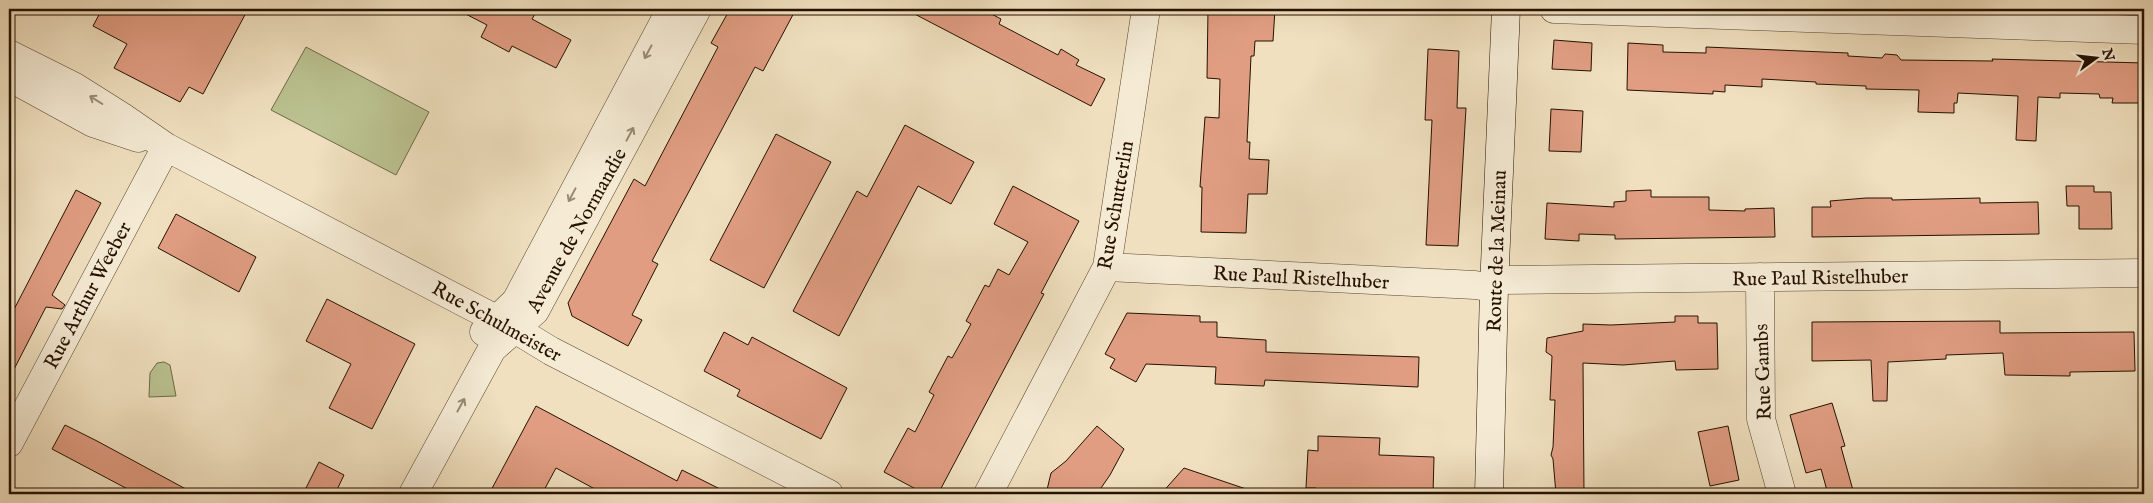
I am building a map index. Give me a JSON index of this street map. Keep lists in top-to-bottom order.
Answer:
{
  "streets": {
    "street": [
      "Rue Schutterlin",
      "Avenue de Normandie",
      "Route de la Meinau",
      "Rue Paul Ristelhuber",
      "Rue Arthur Weeber",
      "Rue Schulmeister",
      "Rue Gambs"
    ]
  },
  "crossings": [
    ["Rue Schutterlin", "Rue Paul Ristelhuber"],
    ["Avenue de Normandie", "Rue Schulmeister"],
    ["Route de la Meinau", "Rue Paul Ristelhuber"],
    ["Rue Paul Ristelhuber", "Rue Gambs"],
    ["Rue Arthur Weeber", "Rue Schulmeister"]
  ],
  "north": "right"
}
